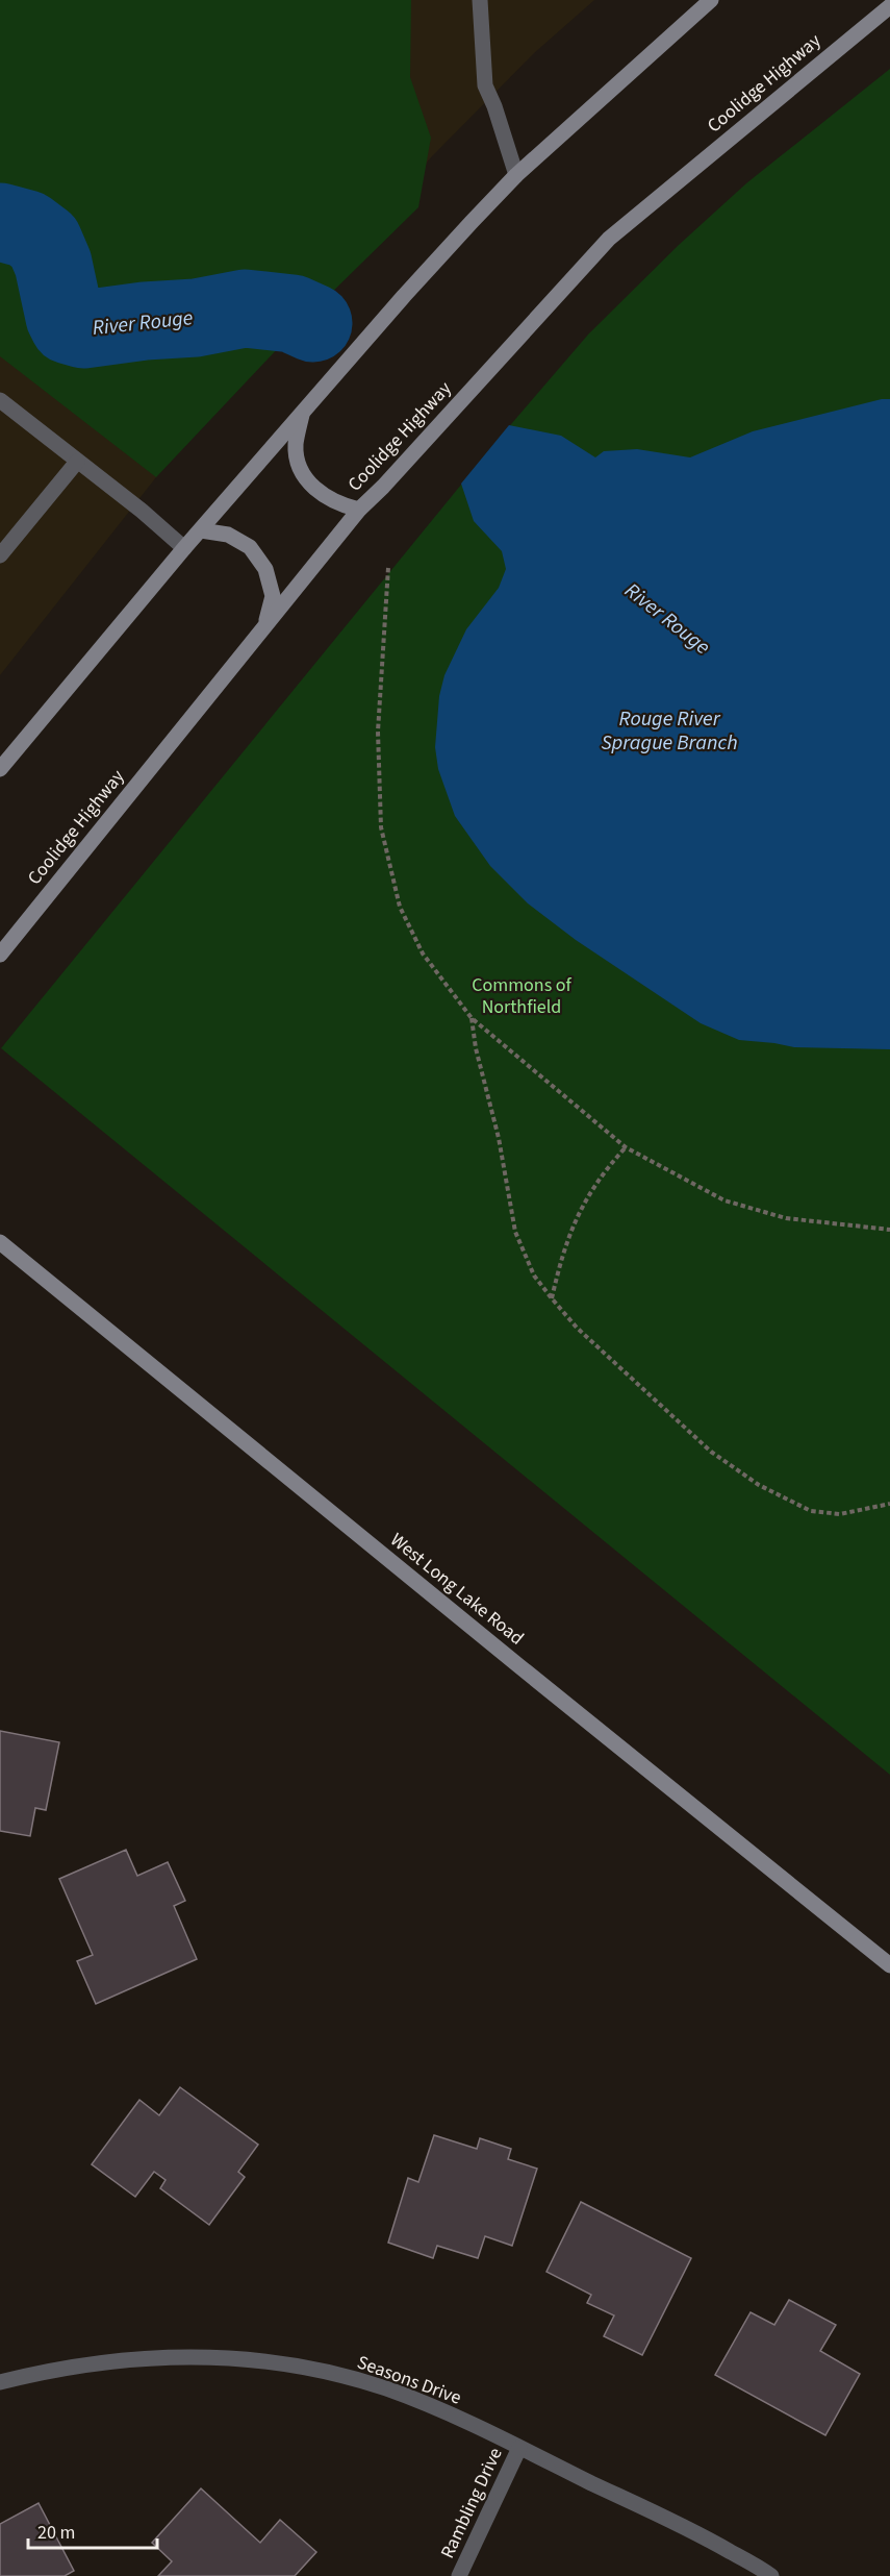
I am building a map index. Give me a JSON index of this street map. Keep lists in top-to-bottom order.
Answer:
{
  "streets": {
    "main road": ["Coolidge Highway", "West Long Lake Road"],
    "street": ["Seasons Drive", "Rambling Drive"]
  },
  "crossings": [
    ["Seasons Drive", "Rambling Drive"]
  ],
  "water": ["River Rouge", "Rouge River Sprague Branch"],
  "parks": ["Commons of Northfield"],
  "scale_bar": "20 m"
}
